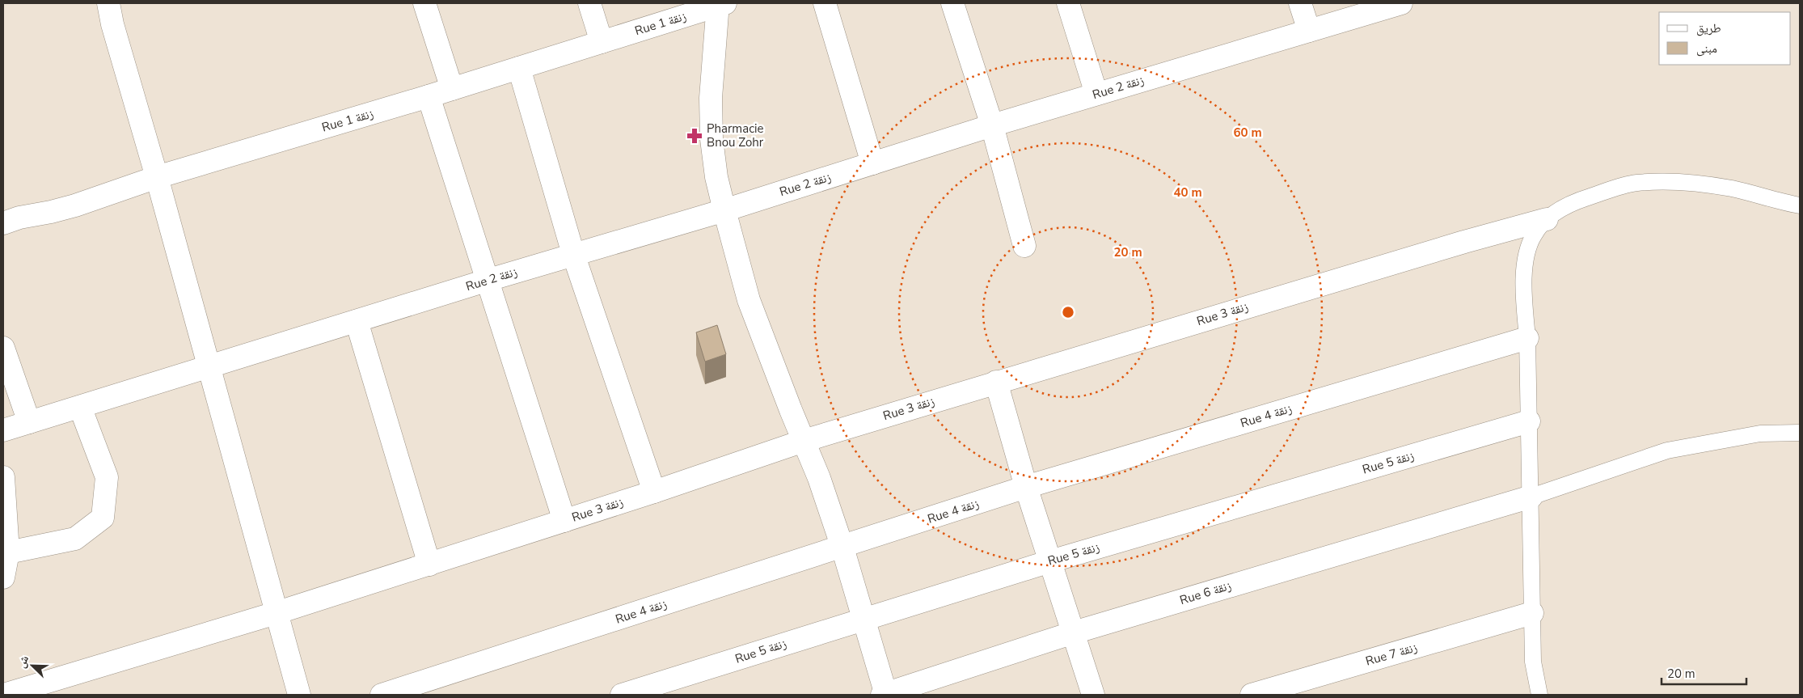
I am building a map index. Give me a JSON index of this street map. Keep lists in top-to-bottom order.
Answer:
{
  "streets": {
    "street": [
      "Rue 1 زنقة",
      "Rue 2 زنقة",
      "Rue 3 زنقة",
      "Rue 4 زنقة",
      "Rue 5 زنقة",
      "Rue 6 زنقة",
      "Rue 7 زنقة"
    ]
  },
  "places": {
    "pharmacy": ["Pharmacie Bnou Zohr"]
  },
  "legend": ["طريق", "مبنى"],
  "scale_bar": "20 m",
  "north": "top left",
  "rings": ["60 m", "40 m", "20 m"]
}
